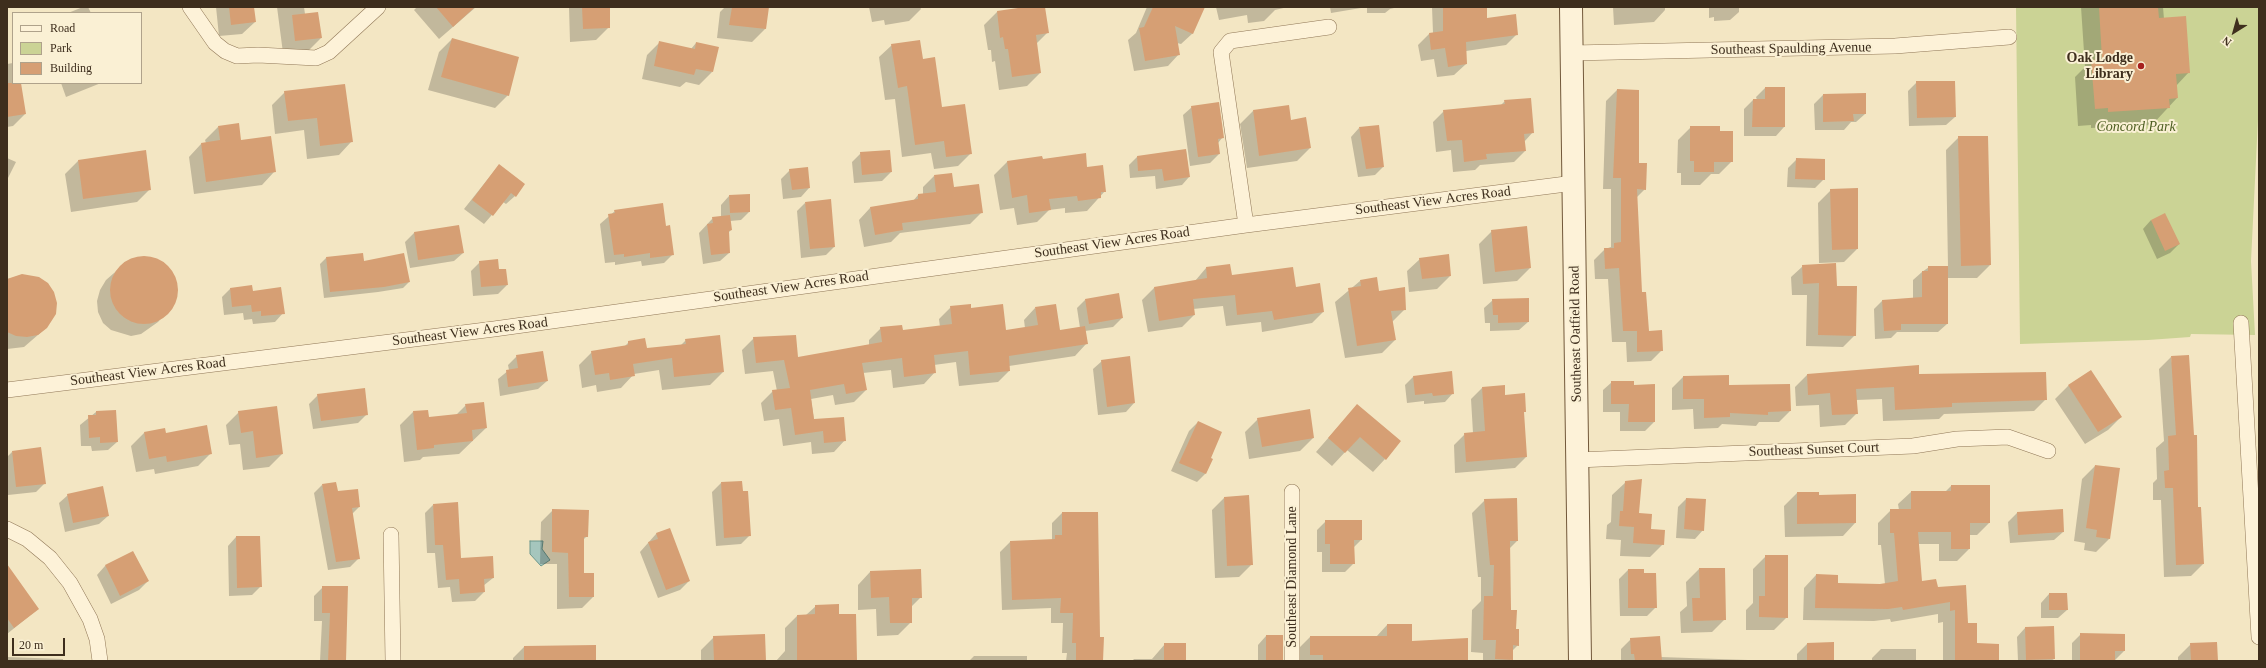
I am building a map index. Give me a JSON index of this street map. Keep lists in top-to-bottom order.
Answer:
{
  "streets": {
    "main road": ["Southeast Oatfield Road"],
    "street": [
      "Southeast Spaulding Avenue",
      "Southeast View Acres Road",
      "Southeast Sunset Court",
      "Southeast Diamond Lane"
    ]
  },
  "crossings": [
    ["Southeast Spaulding Avenue", "Southeast Oatfield Road"],
    ["Southeast View Acres Road", "Southeast Oatfield Road"],
    ["Southeast Oatfield Road", "Southeast Sunset Court"]
  ],
  "parks": ["Concord Park"],
  "places": ["Oak Lodge Library"],
  "legend": ["Road", "Park", "Building"],
  "scale_bar": "20 m",
  "north": "bottom left"
}
